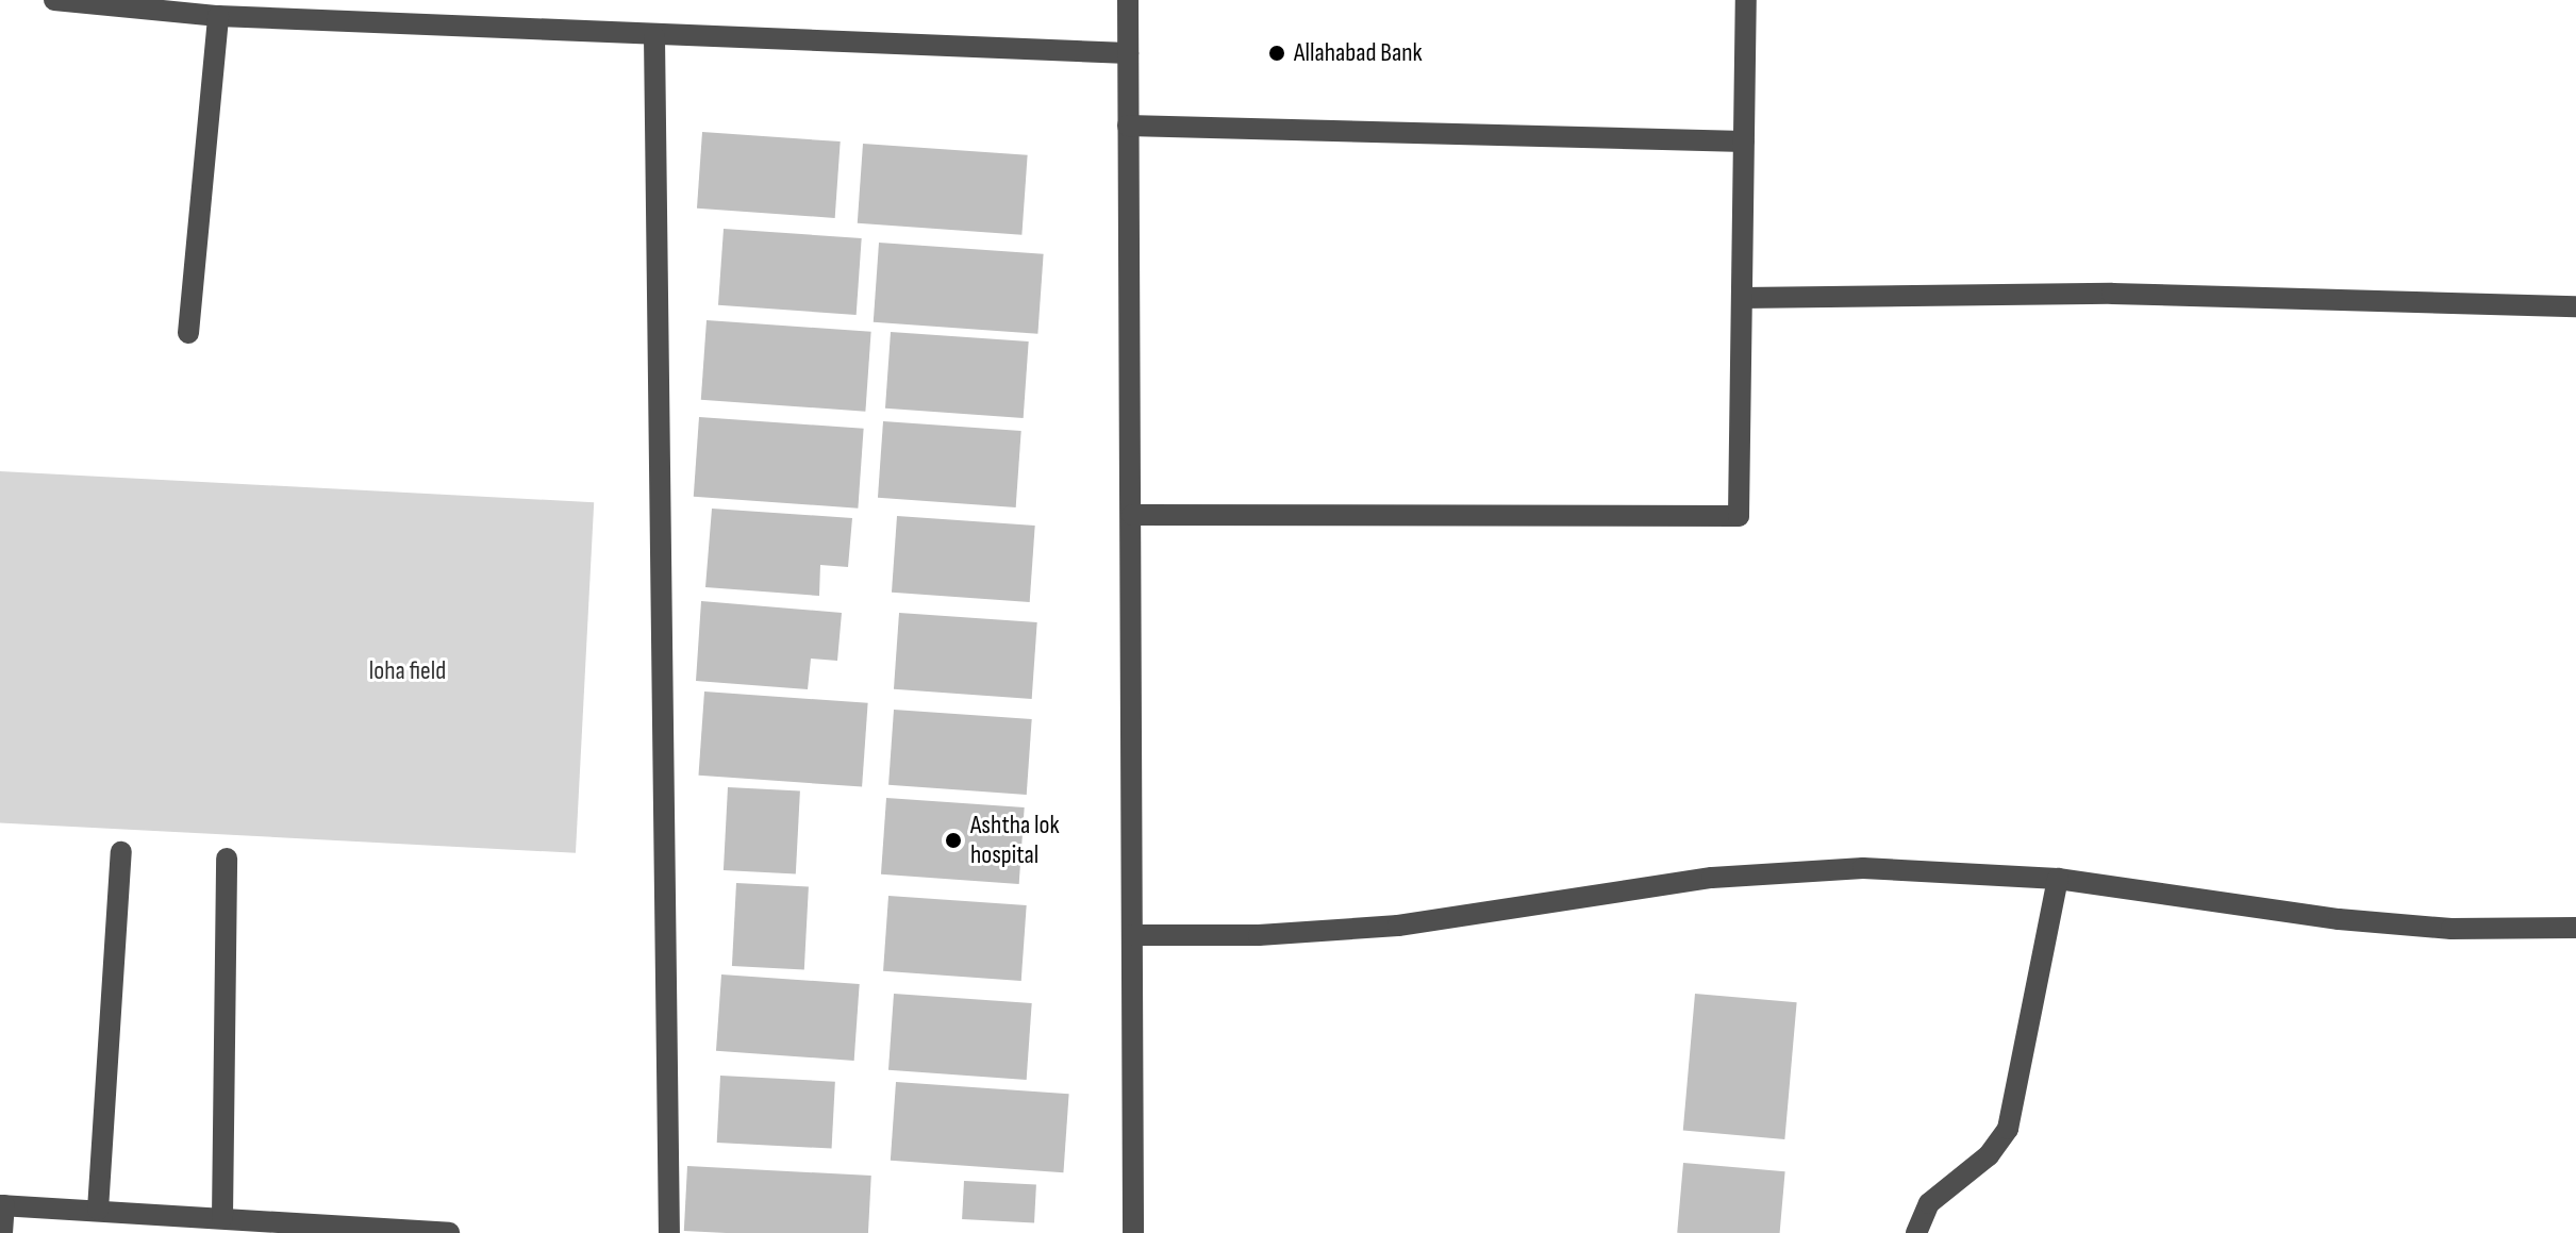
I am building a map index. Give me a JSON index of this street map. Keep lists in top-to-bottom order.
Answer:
{
  "parks": ["loha field"],
  "places": ["Allahabad Bank", "Ashtha lok hospital"]
}
